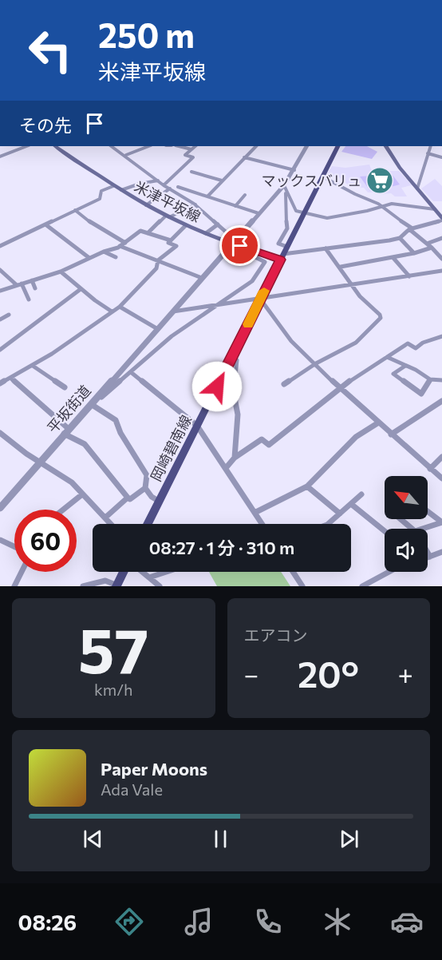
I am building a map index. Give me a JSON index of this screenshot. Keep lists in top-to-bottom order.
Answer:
{
  "streets": {
    "main road": ["米津平坂線", "岡崎碧南線"],
    "street": ["平坂街道"]
  },
  "crossings": [
    ["米津平坂線", "岡崎碧南線"]
  ],
  "places": {
    "supermarket": ["マックスバリュ"]
  },
  "north": "top left",
  "page": {
    "turn": ["250 m", "米津平坂線"],
    "then": "その先",
    "limit": "60",
    "trip": "08:27 · 1 分 · 310 m",
    "tile": [
      ["57", "km/h"],
      "エアコン"
    ],
    "heat": ["−", "20°", "+"],
    "song": ["Paper Moons", "Ada Vale"],
    "tabs": "08:26"
  }
}
